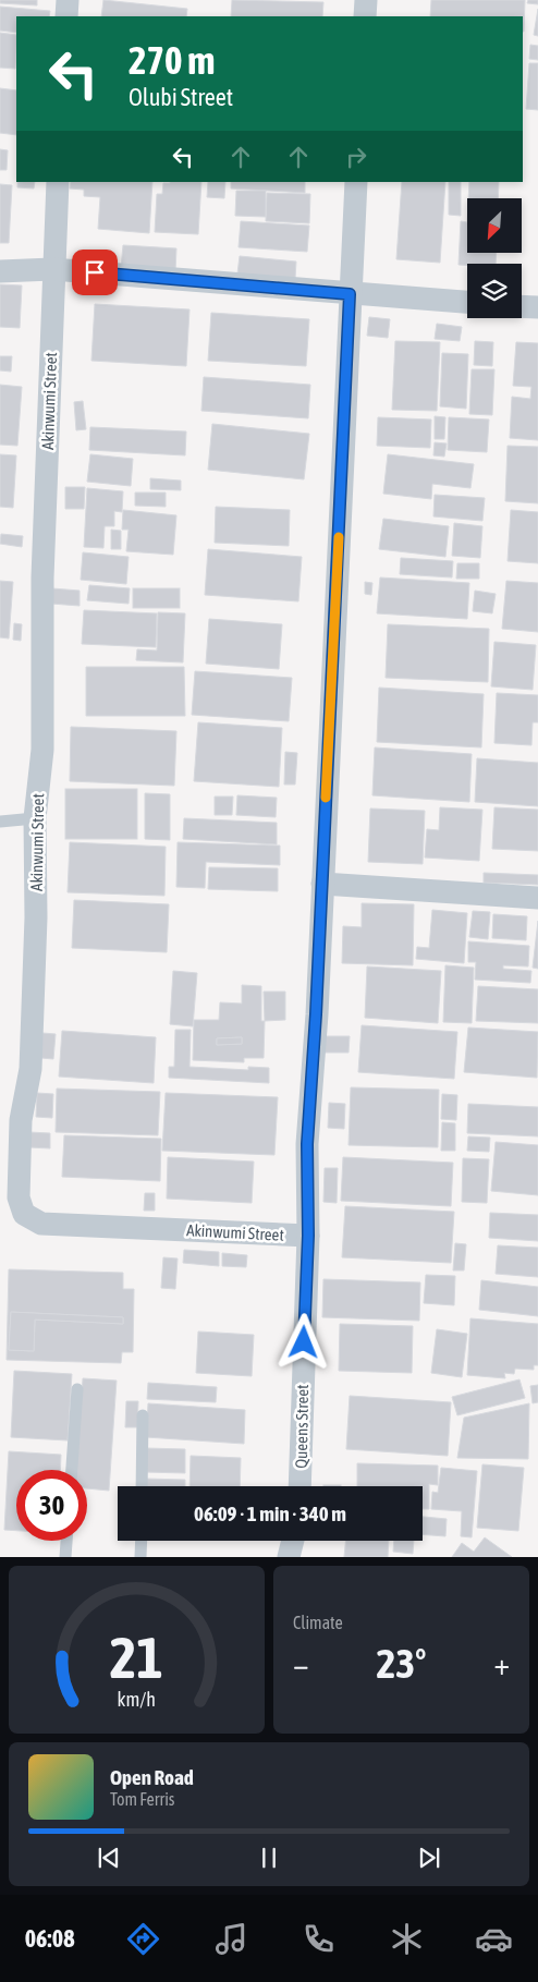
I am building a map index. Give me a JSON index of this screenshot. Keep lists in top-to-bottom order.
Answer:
{
  "streets": {
    "street": ["Akinwumi Street", "Queens Street"]
  },
  "crossings": [
    ["Akinwumi Street", "Queens Street"]
  ],
  "north": "bottom left",
  "page": {
    "turn": ["270 m", "Olubi Street"],
    "limit": "30",
    "trip": "06:09 · 1 min · 340 m",
    "tile": "Climate",
    "heat": ["−", "23°", "+"],
    "song": ["Open Road", "Tom Ferris"],
    "tabs": "06:08",
    "gauge": ["21", "km/h"]
  }
}
